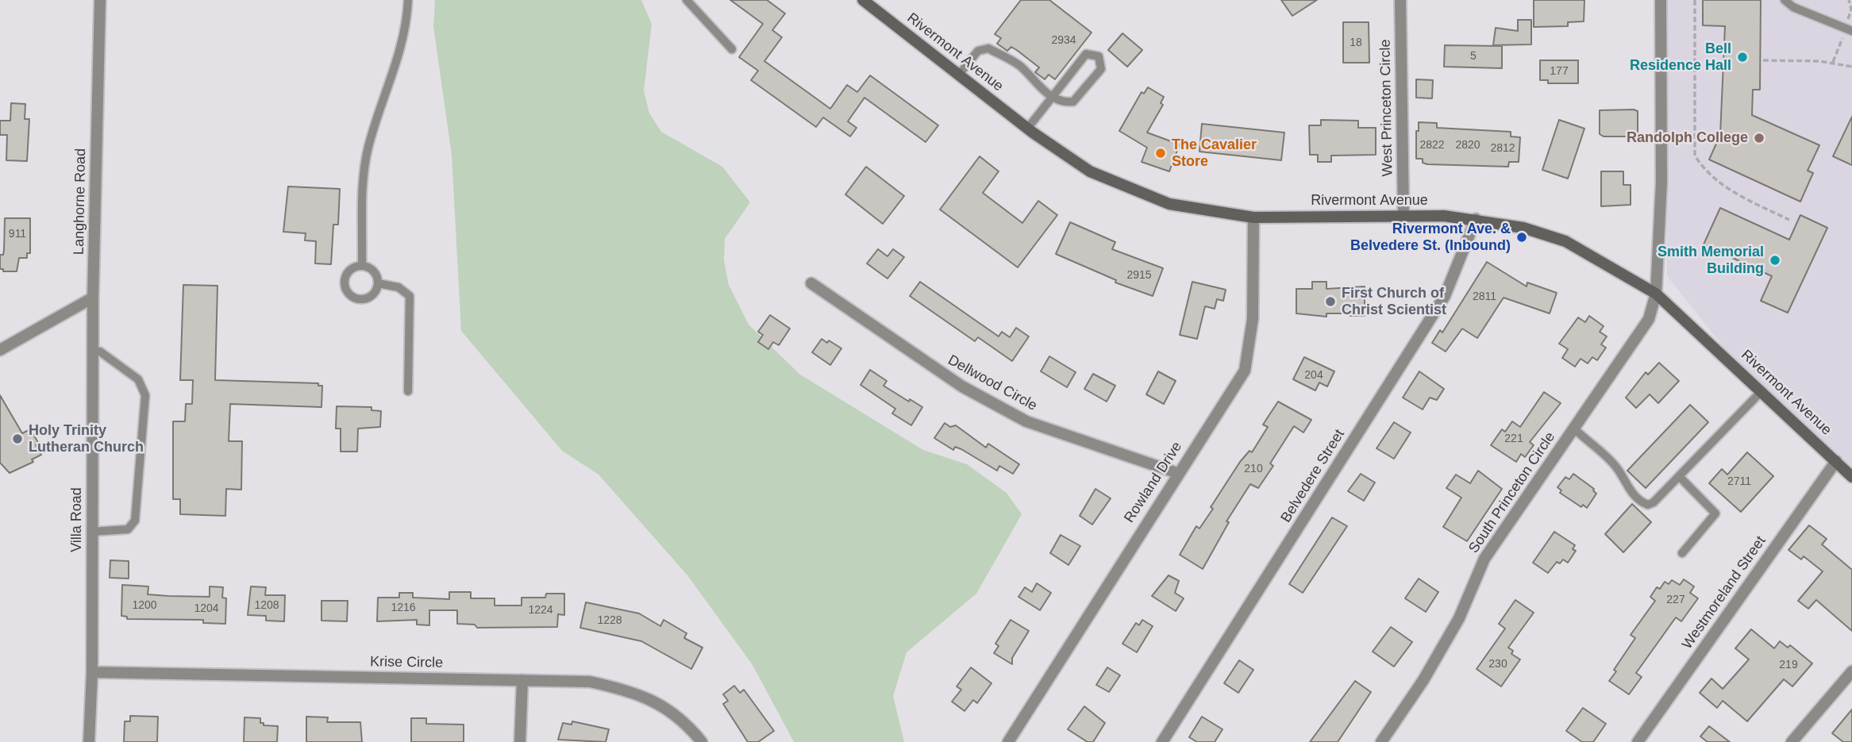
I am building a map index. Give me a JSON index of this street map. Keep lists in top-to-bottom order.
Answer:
{
  "streets": {
    "main road": ["Rivermont Avenue"],
    "street": [
      "West Princeton Circle",
      "Langhorne Road",
      "Dellwood Circle",
      "Belvedere Street",
      "Rowland Drive",
      "South Princeton Circle",
      "Villa Road",
      "Westmoreland Street",
      "Krise Circle"
    ]
  },
  "crossings": [
    ["Rivermont Avenue", "West Princeton Circle"],
    ["Rivermont Avenue", "Belvedere Street"],
    ["Rivermont Avenue", "Rowland Drive"],
    ["Rivermont Avenue", "South Princeton Circle"],
    ["Rivermont Avenue", "Westmoreland Street"],
    ["Langhorne Road", "Villa Road"],
    ["Dellwood Circle", "Rowland Drive"],
    ["Villa Road", "Krise Circle"]
  ],
  "places": [
    "Bell Residence Hall",
    "Randolph College",
    "The Cavalier Store",
    "Rivermont Ave. & Belvedere St. (Inbound)",
    "Smith Memorial Building",
    "First Church of Christ Scientist",
    "Holy Trinity Lutheran Church"
  ],
  "house_numbers": [
    "2934",
    "18",
    "5",
    "177",
    "2822",
    "2820",
    "2812",
    "911",
    "2915",
    "2811",
    "204",
    "221",
    "210",
    "2711",
    "227",
    "1200",
    "1208",
    "1216",
    "1204",
    "1224",
    "1228",
    "230",
    "219"
  ]
}
